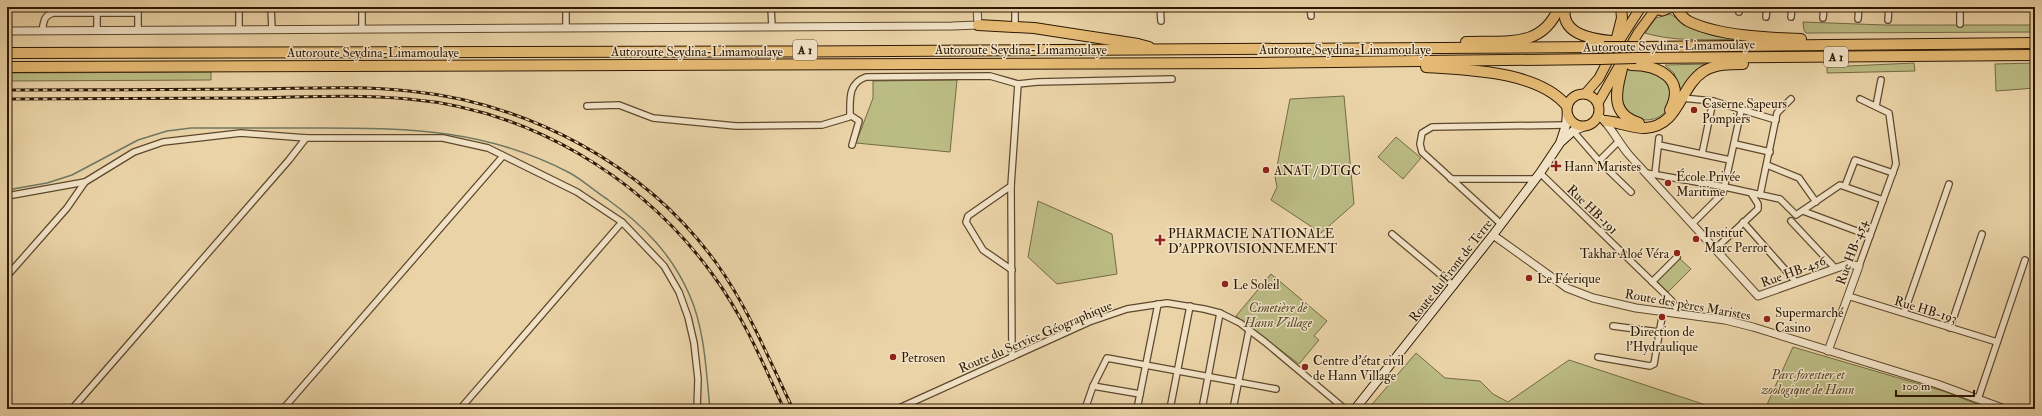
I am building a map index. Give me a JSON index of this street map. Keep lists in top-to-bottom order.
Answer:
{
  "streets": {
    "highway": ["Autoroute Seydina-Limamoulaye", "A 1"],
    "main road": ["Route du Front de Terre"],
    "street": [
      "Rue HB-191",
      "Rue HB-454",
      "Rue HB-456",
      "Route des pères Maristes",
      "Rue HB-193",
      "Route du Service Géographique"
    ]
  },
  "crossings": [
    ["Rue HB-191", "Route du Front de Terre"],
    ["Rue HB-191", "Route des pères Maristes"],
    ["Rue HB-454", "Rue HB-456"],
    ["Rue HB-454", "Route des pères Maristes"],
    ["Rue HB-454", "Rue HB-193"],
    ["Route du Front de Terre", "Route des pères Maristes"]
  ],
  "parks": ["Cimetière de Hann Village", "Parc forestier et zoologique de Hann"],
  "places": {
    "other": [
      "Caserne Sapeurs Pompiers",
      "ANAT / DTGC",
      "École Privée Maritime",
      "Institut Marc Perrot",
      "Takhar Aloé Véra",
      "Le Féerique",
      "Le Soleil",
      "Direction de l'Hydraulique",
      "Supermarché Casino",
      "Petrosen",
      "Centre d’état civil de Hann Village"
    ],
    "health": ["Hann Maristes", "PHARMACIE NATIONALE D'APPROVISIONNEMENT"]
  },
  "scale_bar": "100 m"
}
